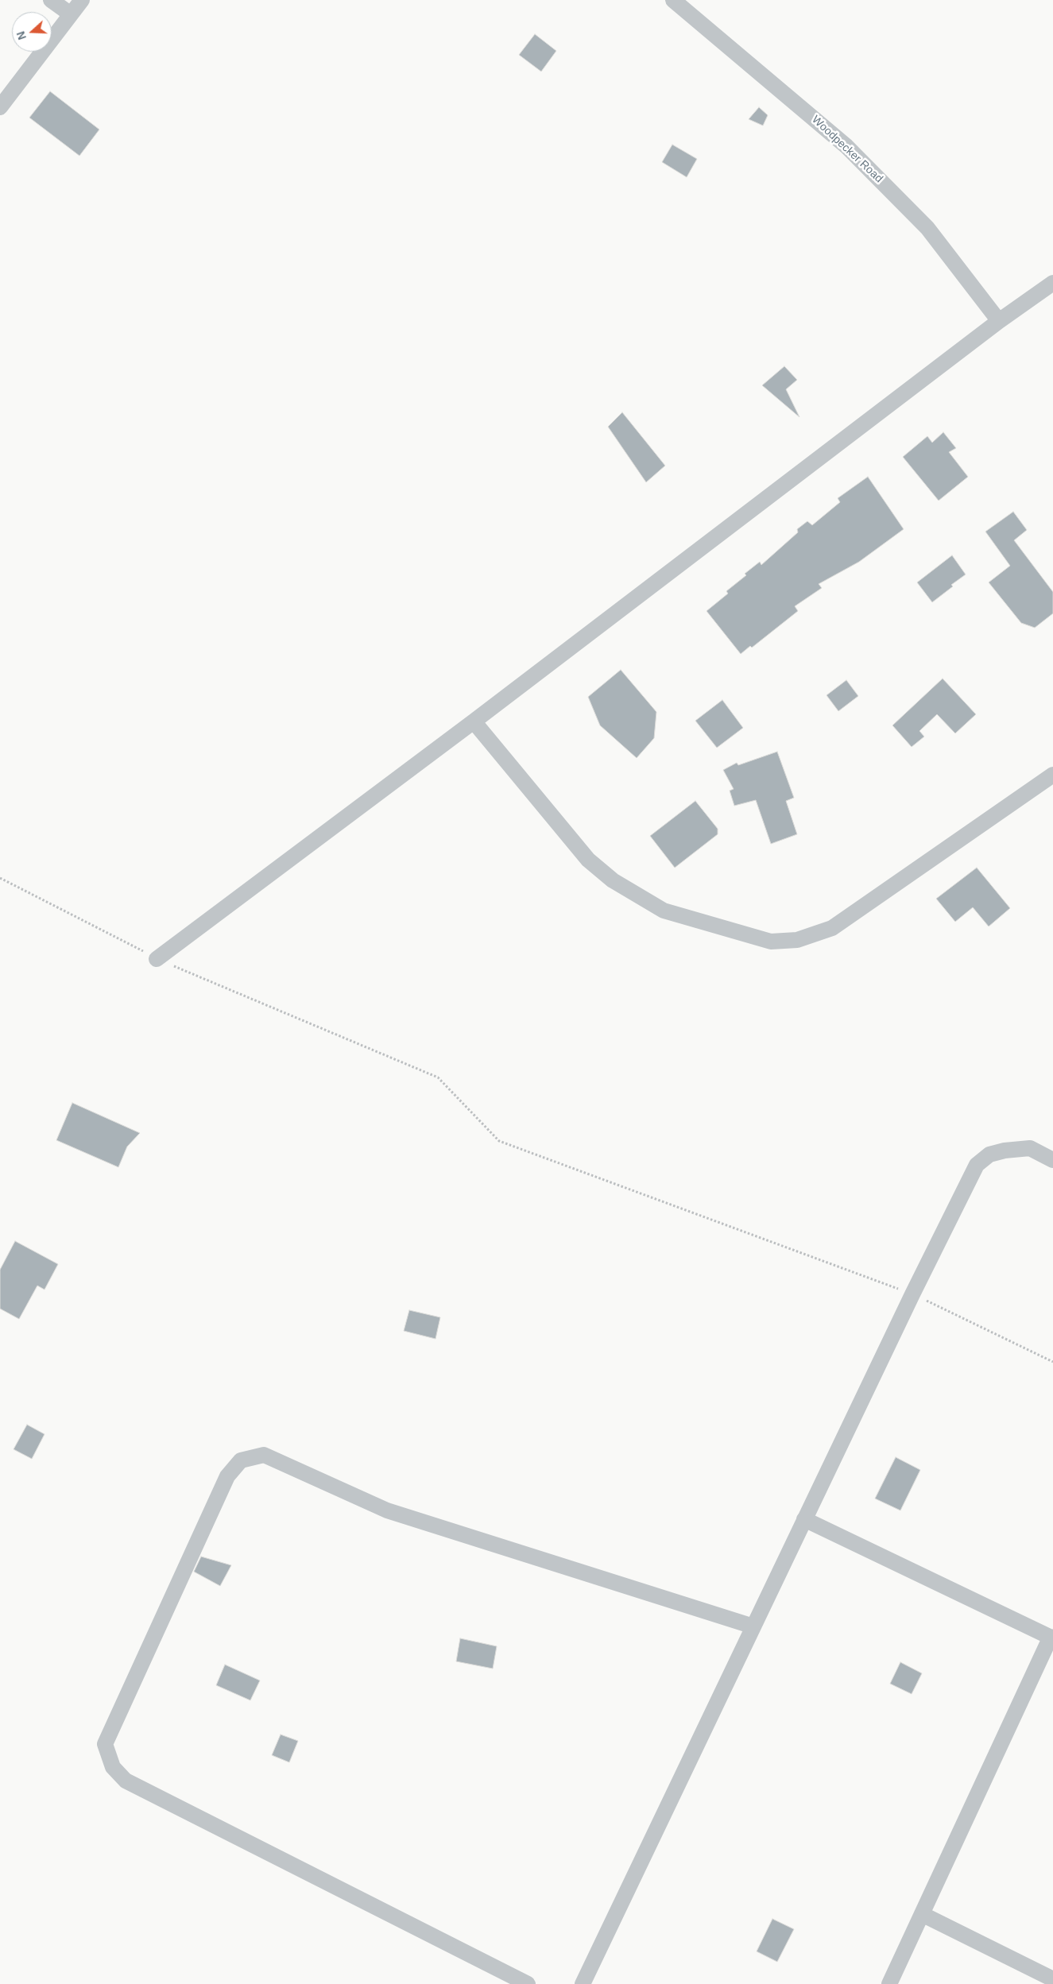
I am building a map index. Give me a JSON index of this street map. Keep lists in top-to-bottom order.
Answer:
{
  "streets": {
    "street": ["Woodpecker Road"]
  },
  "north": "left"
}
